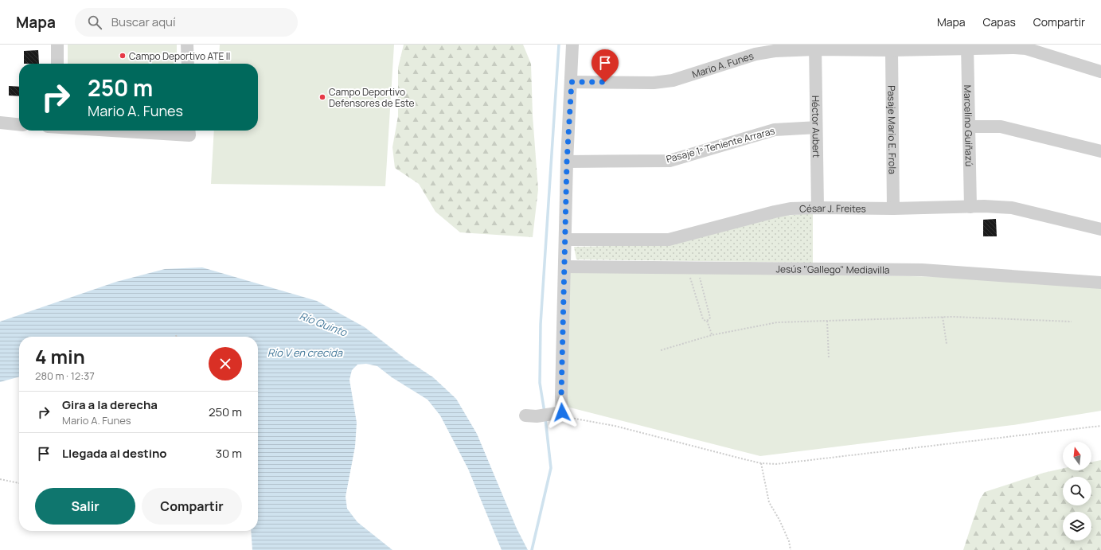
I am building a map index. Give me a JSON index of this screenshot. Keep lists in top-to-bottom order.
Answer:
{
  "streets": {
    "street": [
      "Mario A. Funes",
      "Marcelino Guiñazú",
      "Héctor Aubert",
      "Pasaje Mario E. Frola",
      "Pasaje 1º Teniente Arraras",
      "César J. Freites",
      "Jesús \"Gallego\" Mediavilla"
    ]
  },
  "crossings": [
    ["Mario A. Funes", "Marcelino Guiñazú"],
    ["Mario A. Funes", "Héctor Aubert"],
    ["Mario A. Funes", "Pasaje Mario E. Frola"],
    ["Marcelino Guiñazú", "César J. Freites"],
    ["Héctor Aubert", "Pasaje 1º Teniente Arraras"],
    ["Héctor Aubert", "César J. Freites"],
    ["Pasaje Mario E. Frola", "César J. Freites"]
  ],
  "water": ["Río Quinto", "Río V en crecida"],
  "places": ["Campo Deportivo ATE II", "Campo Deportivo Defensores de Este"],
  "north": "top",
  "page": {
    "header": "Mapa",
    "search": "Buscar aquí",
    "nav": ["Mapa", "Capas", "Compartir"],
    "turn": ["250 m", "Mario A. Funes"],
    "heading": ["4 min", "280 m · 12:37"],
    "list": [
      {
        "name": "Gira a la derecha",
        "note": "Mario A. Funes",
        "value": "250 m"
      },
      {
        "name": "Llegada al destino",
        "value": "30 m"
      }
    ],
    "buttons": ["Salir", "Compartir"]
  }
}
